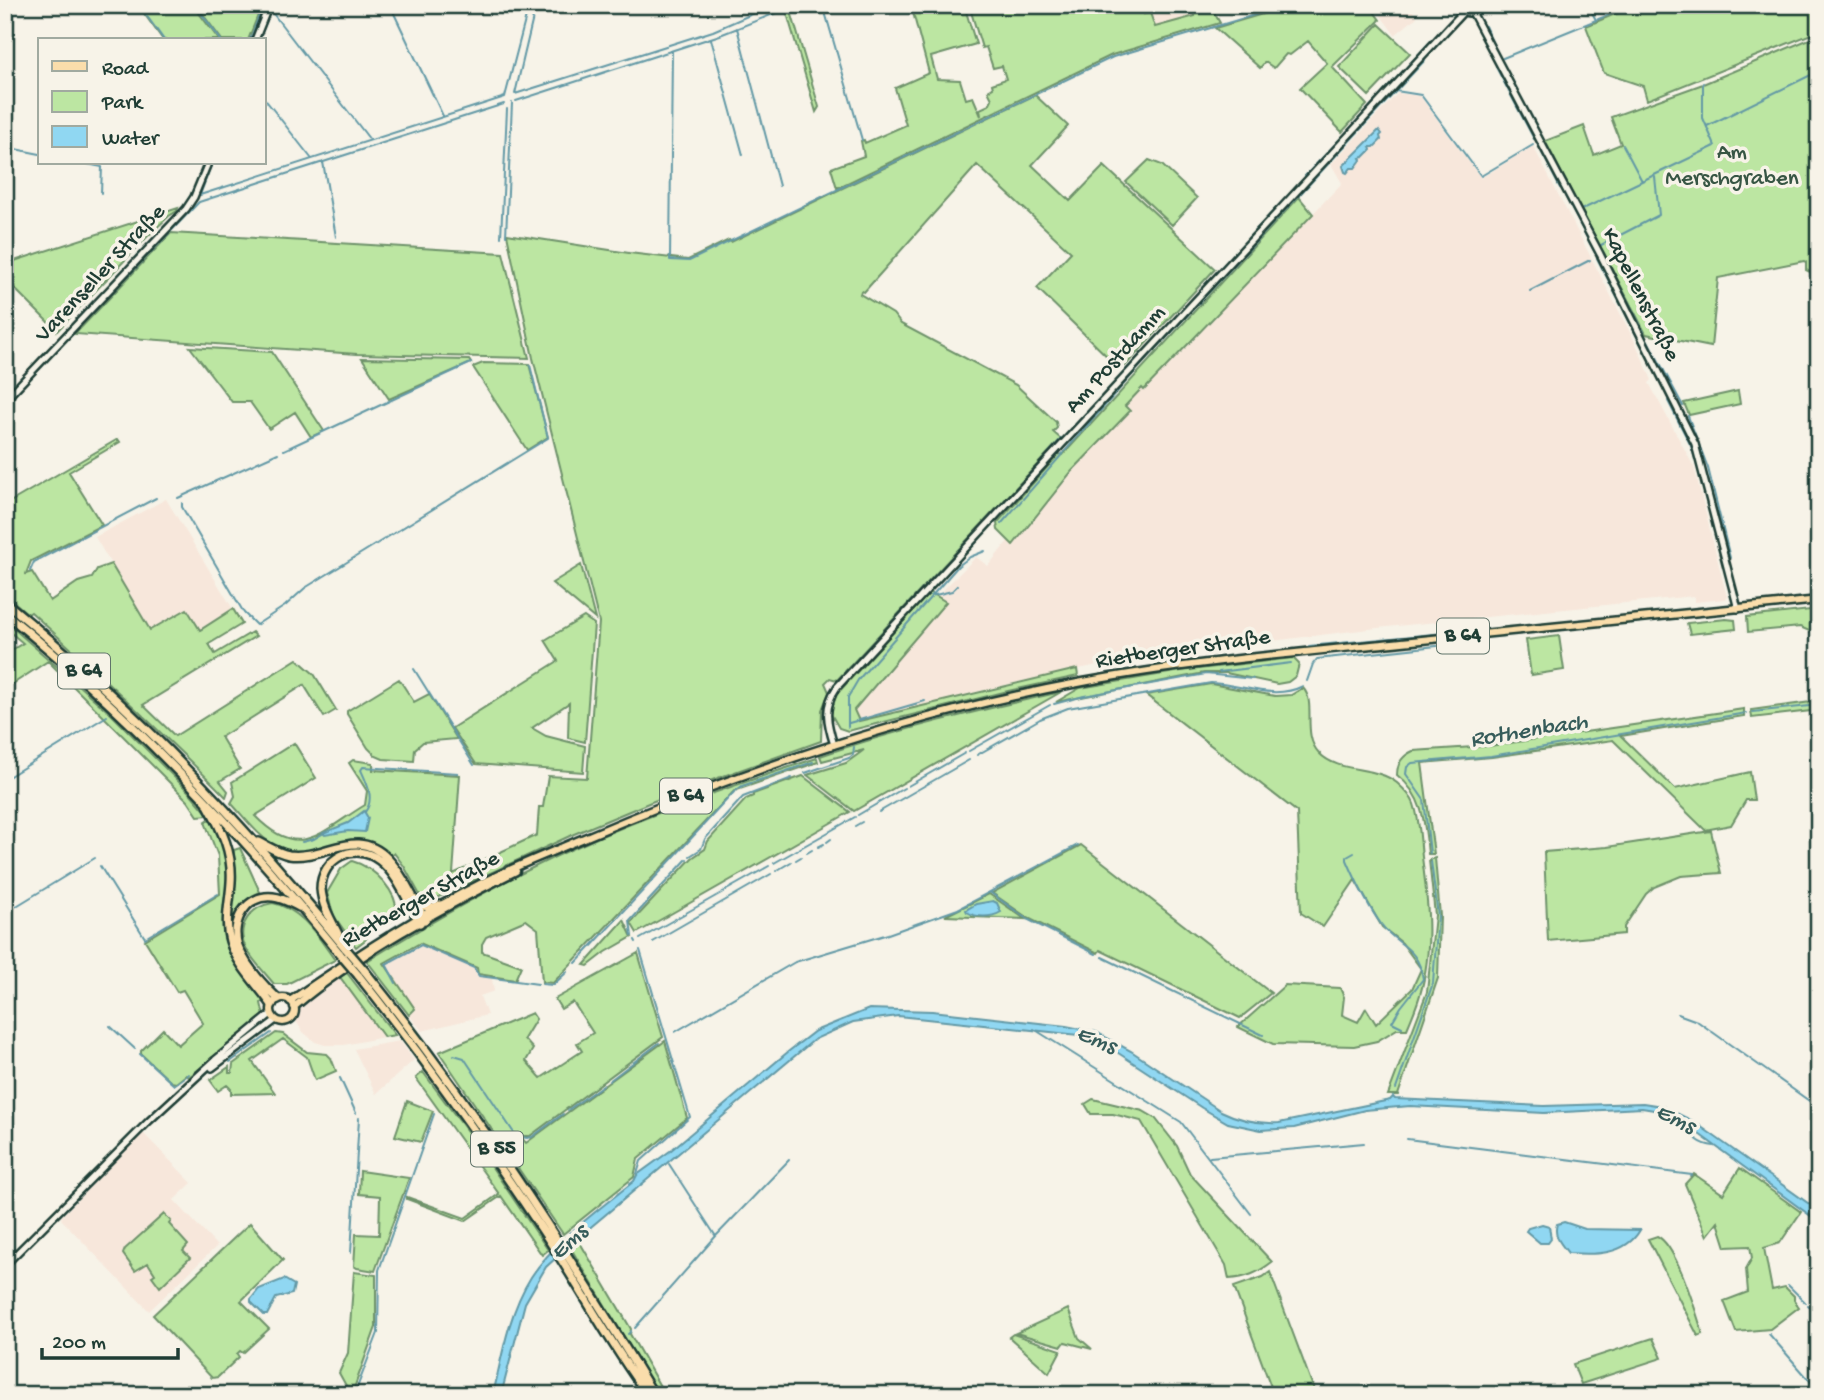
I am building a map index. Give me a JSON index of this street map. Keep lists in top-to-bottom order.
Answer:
{
  "streets": {
    "highway": ["B 64", "B 55"],
    "main road": ["Rietberger Straße"],
    "street": ["Varenseller Straße", "Kapellenstraße", "Am Postdamm"]
  },
  "crossings": [
    ["Kapellenstraße", "Rietberger Straße"],
    ["Am Postdamm", "Rietberger Straße"],
    ["B 64", "Rietberger Straße"],
    ["B 64", "B 55"],
    ["Rietberger Straße", "B 55"]
  ],
  "water": ["Rothenbach", "Ems"],
  "parks": ["Am Merschgraben"],
  "legend": ["Road", "Park", "Water"],
  "scale_bar": "200 m"
}
